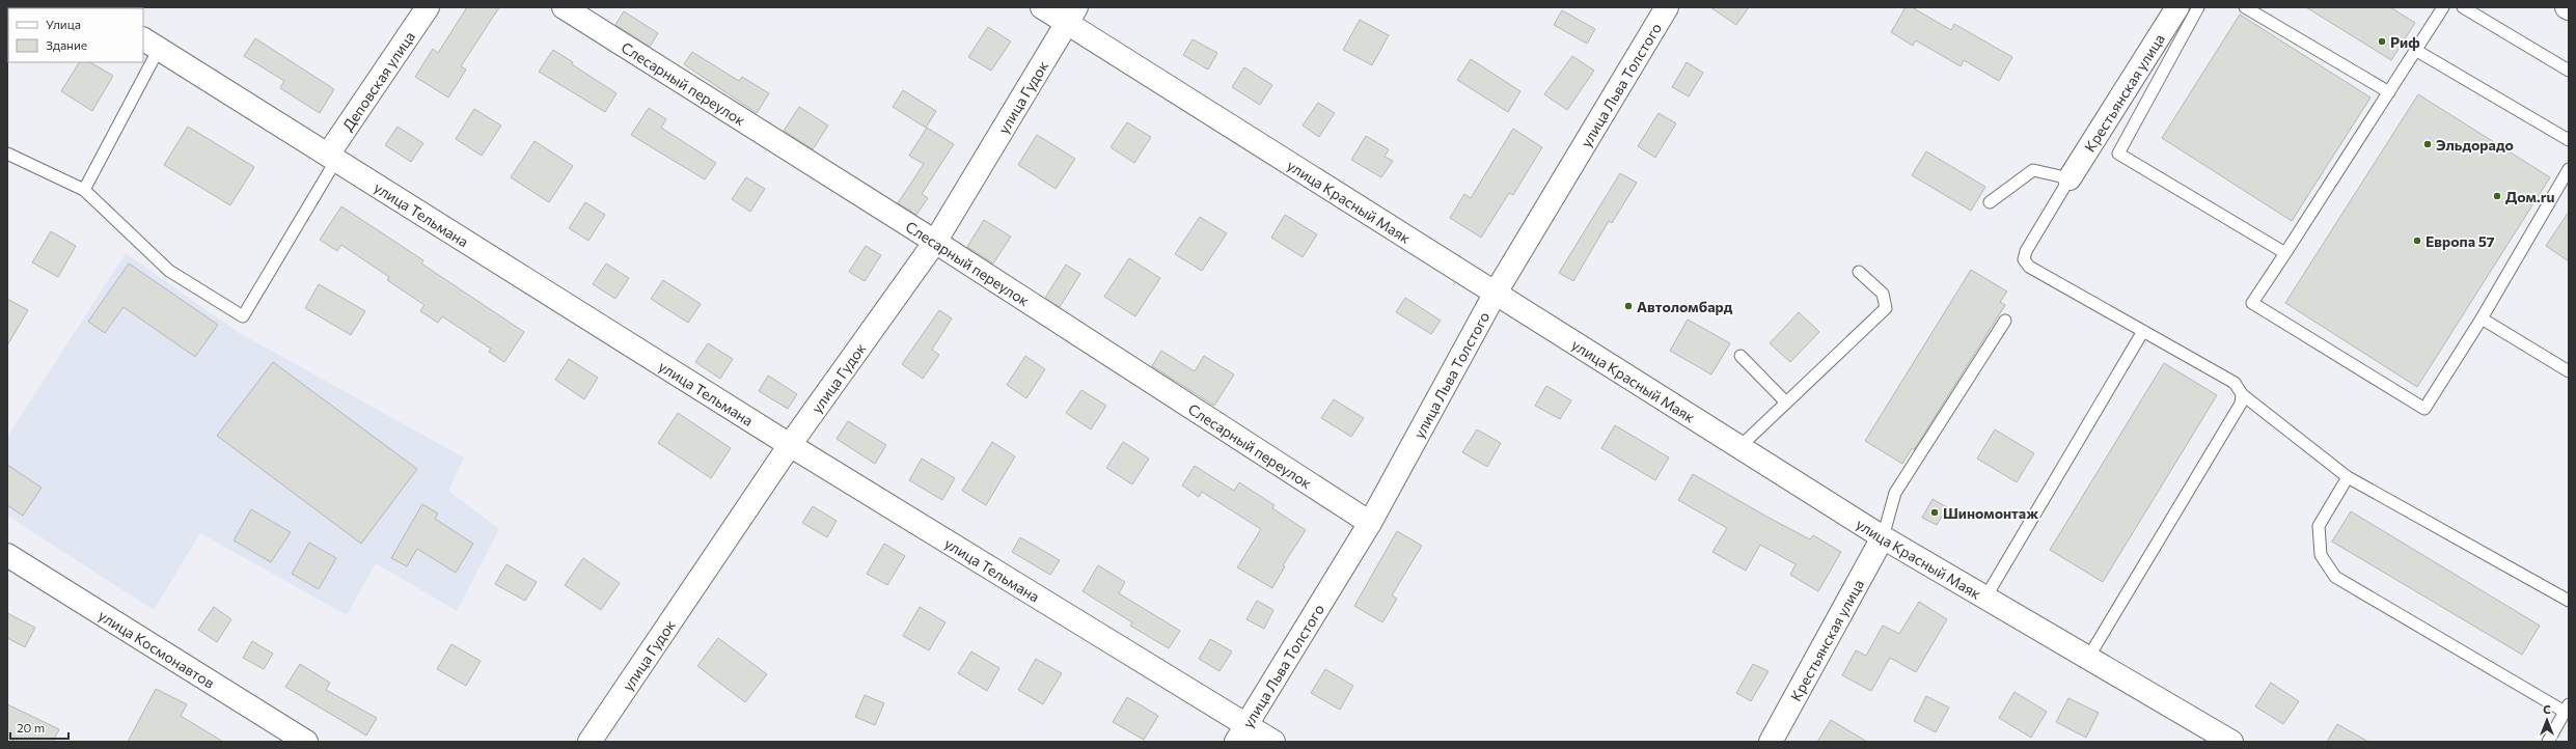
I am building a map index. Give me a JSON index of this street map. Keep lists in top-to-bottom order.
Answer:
{
  "streets": {
    "street": [
      "Деповская улица",
      "Слесарный переулок",
      "улица Льва Толстого",
      "Крестьянская улица",
      "улица Гудок",
      "улица Красный Маяк",
      "улица Тельмана",
      "улица Космонавтов"
    ]
  },
  "crossings": [
    ["Деповская улица", "улица Тельмана"],
    ["Слесарный переулок", "улица Льва Толстого"],
    ["Слесарный переулок", "улица Гудок"],
    ["улица Льва Толстого", "улица Красный Маяк"],
    ["улица Льва Толстого", "улица Тельмана"],
    ["Крестьянская улица", "улица Красный Маяк"],
    ["улица Гудок", "улица Красный Маяк"],
    ["улица Гудок", "улица Тельмана"]
  ],
  "places": [
    "Риф",
    "Эльдорадо",
    "Дом.ru",
    "Европа 57",
    "Автоломбард",
    "Шиномонтаж"
  ],
  "legend": ["Улица", "Здание"],
  "scale_bar": "20 m",
  "north": "top"
}
